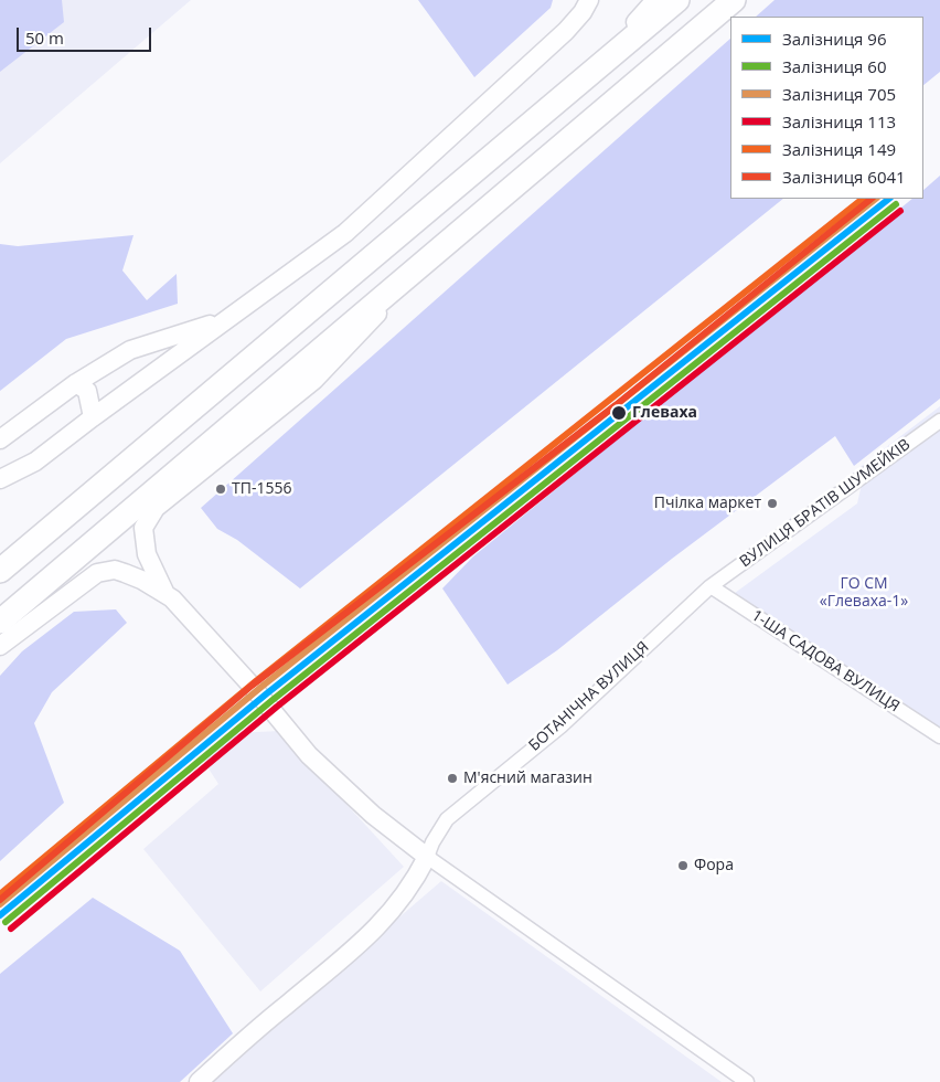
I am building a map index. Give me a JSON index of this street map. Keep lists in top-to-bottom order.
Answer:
{
  "streets": {
    "street": ["ВУЛИЦЯ БРАТІВ ШУМЕЙКІВ", "1-ША САДОВА ВУЛИЦЯ", "БОТАНІЧНА ВУЛИЦЯ"]
  },
  "crossings": [
    ["ВУЛИЦЯ БРАТІВ ШУМЕЙКІВ", "1-ША САДОВА ВУЛИЦЯ"],
    ["ВУЛИЦЯ БРАТІВ ШУМЕЙКІВ", "БОТАНІЧНА ВУЛИЦЯ"],
    ["1-ША САДОВА ВУЛИЦЯ", "БОТАНІЧНА ВУЛИЦЯ"]
  ],
  "parks": ["ГО СМ «Глеваха-1»"],
  "places": [
    "Глеваха",
    "ТП-1556",
    "Пчілка маркет",
    "М'ясний магазин",
    "Фора"
  ],
  "lines": [
    "rail line 96",
    "rail line 705",
    "rail line 149",
    "rail line 6041",
    "rail line 60",
    "rail line 113"
  ],
  "legend": [
    "Залізниця 96",
    "Залізниця 60",
    "Залізниця 705",
    "Залізниця 113",
    "Залізниця 149",
    "Залізниця 6041"
  ],
  "scale_bar": "50 m"
}
